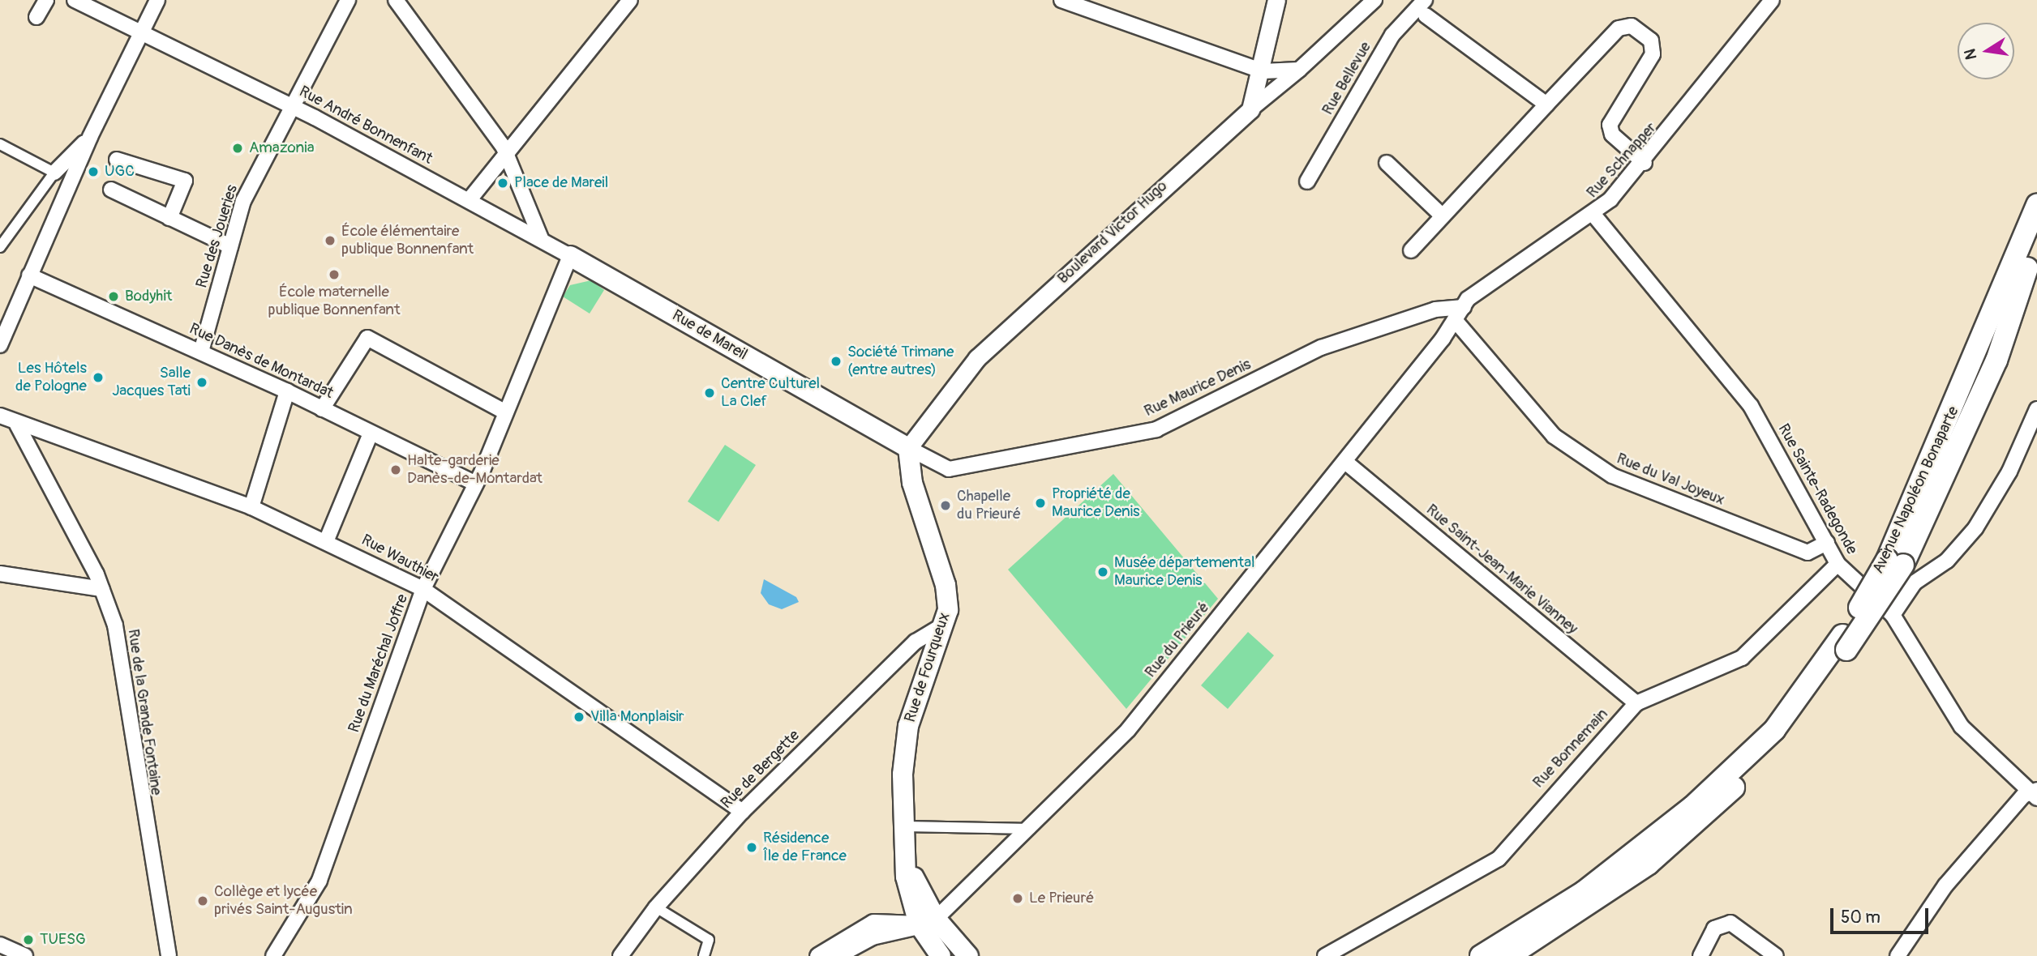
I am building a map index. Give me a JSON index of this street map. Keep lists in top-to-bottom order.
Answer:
{
  "streets": {
    "main road": ["Rue de Mareil", "Avenue Napoléon Bonaparte", "Rue de Fourqueux"],
    "street": [
      "Rue Bellevue",
      "Rue André Bonnenfant",
      "Rue Schnapper",
      "Boulevard Victor Hugo",
      "Rue des Joueries",
      "Rue Danès de Montardat",
      "Rue Maurice Denis",
      "Rue du Val Joyeux",
      "Rue Sainte-Radegonde",
      "Rue Wauthier",
      "Rue Saint-Jean-Marie Vianney",
      "Rue du Prieuré",
      "Rue du Maréchal Joffre",
      "Rue de la Grande Fontaine",
      "Rue Bonnemain",
      "Rue de Bergette"
    ]
  },
  "crossings": [
    ["Rue André Bonnenfant", "Rue des Joueries"],
    ["Rue André Bonnenfant", "Rue de Mareil"],
    ["Rue André Bonnenfant", "Rue du Maréchal Joffre"],
    ["Rue Schnapper", "Rue Maurice Denis"],
    ["Rue Schnapper", "Rue Sainte-Radegonde"],
    ["Rue Schnapper", "Rue du Prieuré"],
    ["Boulevard Victor Hugo", "Rue de Mareil"],
    ["Boulevard Victor Hugo", "Rue Maurice Denis"],
    ["Boulevard Victor Hugo", "Rue de Fourqueux"],
    ["Rue des Joueries", "Rue Danès de Montardat"],
    ["Rue de Mareil", "Rue Maurice Denis"],
    ["Rue de Mareil", "Rue du Maréchal Joffre"],
    ["Rue de Mareil", "Rue de Fourqueux"],
    ["Rue Danès de Montardat", "Rue du Maréchal Joffre"],
    ["Rue Maurice Denis", "Rue du Prieuré"],
    ["Rue Maurice Denis", "Rue de Fourqueux"],
    ["Rue du Val Joyeux", "Rue Sainte-Radegonde"],
    ["Rue du Val Joyeux", "Rue du Prieuré"],
    ["Rue Sainte-Radegonde", "Rue Bonnemain"],
    ["Rue Wauthier", "Rue du Maréchal Joffre"],
    ["Rue Wauthier", "Rue de la Grande Fontaine"],
    ["Rue Wauthier", "Rue de Bergette"],
    ["Rue Saint-Jean-Marie Vianney", "Rue du Prieuré"],
    ["Rue Saint-Jean-Marie Vianney", "Rue Bonnemain"],
    ["Rue du Prieuré", "Rue de Fourqueux"],
    ["Rue de Fourqueux", "Rue de Bergette"]
  ],
  "places": [
    "Amazonia",
    "UGC",
    "Place de Mareil",
    "École élémentaire publique Bonnenfant",
    "École maternelle publique Bonnenfant",
    "Bodyhit",
    "Société Trimane (entre autres)",
    "Les Hôtels de Pologne",
    "Salle Jacques Tati",
    "Centre Culturel La Clef",
    "Halte-garderie Danès-de-Montardat",
    "Propriété de Maurice Denis",
    "Chapelle du Prieuré",
    "Musée départemental Maurice Denis",
    "Villa Monplaisir",
    "Résidence Île de France",
    "Le Prieuré",
    "Collège et lycée privés Saint-Augustin",
    "TUESG"
  ],
  "scale_bar": "50 m",
  "north": "left"
}
